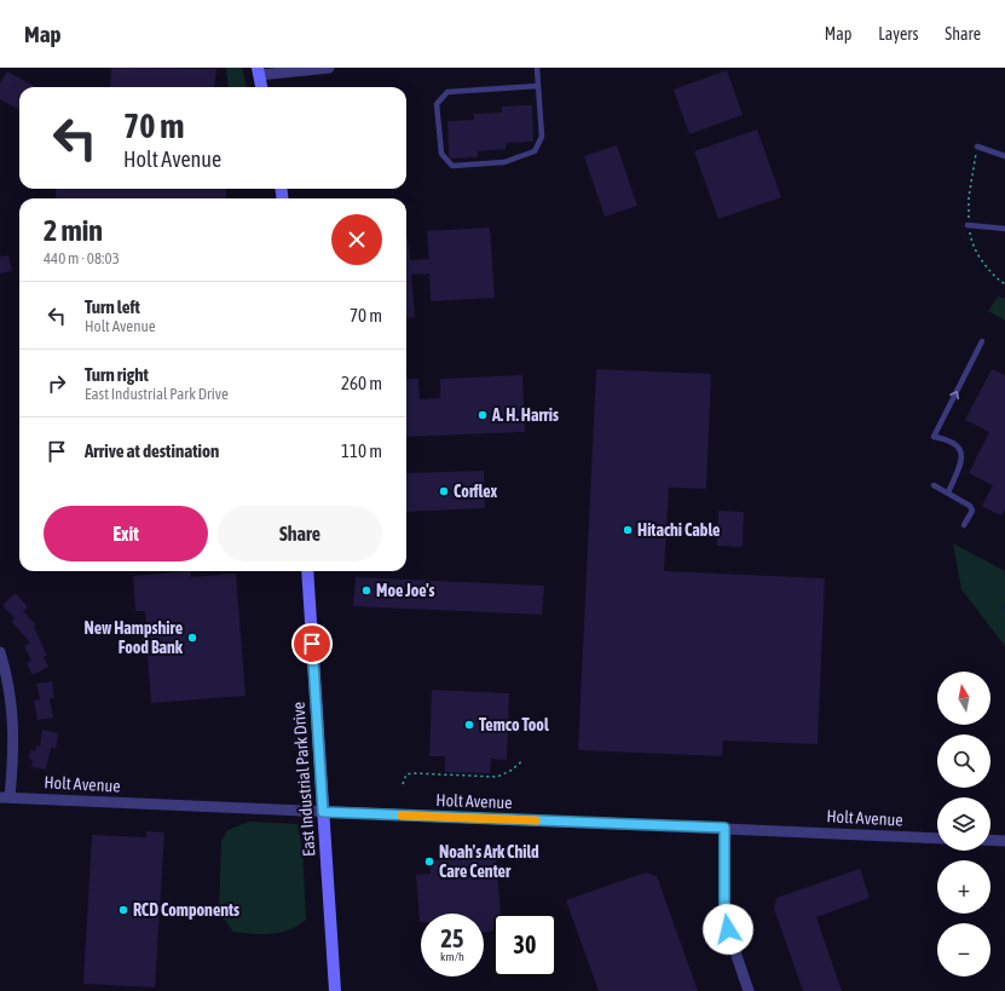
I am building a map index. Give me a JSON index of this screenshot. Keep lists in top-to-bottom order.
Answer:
{
  "streets": {
    "street": ["East Industrial Park Drive", "Holt Avenue"]
  },
  "crossings": [
    ["East Industrial Park Drive", "Holt Avenue"]
  ],
  "places": [
    "A. H. Harris",
    "Corflex",
    "Hitachi Cable",
    "Moe Joe's",
    "New Hampshire Food Bank",
    "Temco Tool",
    "Noah's Ark Child Care Center",
    "RCD Components"
  ],
  "north": "top",
  "page": {
    "header": "Map",
    "nav": ["Map", "Layers", "Share"],
    "turn": ["70 m", "Holt Avenue"],
    "heading": ["2 min", "440 m · 08:03"],
    "list": [
      {
        "name": "Turn left",
        "note": "Holt Avenue",
        "value": "70 m"
      },
      {
        "name": "Turn right",
        "note": "East Industrial Park Drive",
        "value": "260 m"
      },
      {
        "name": "Arrive at destination",
        "value": "110 m"
      }
    ],
    "buttons": ["Exit", "Share"],
    "map_buttons": ["+", "−"],
    "speed": "25 km/h",
    "limit": "30"
  }
}
